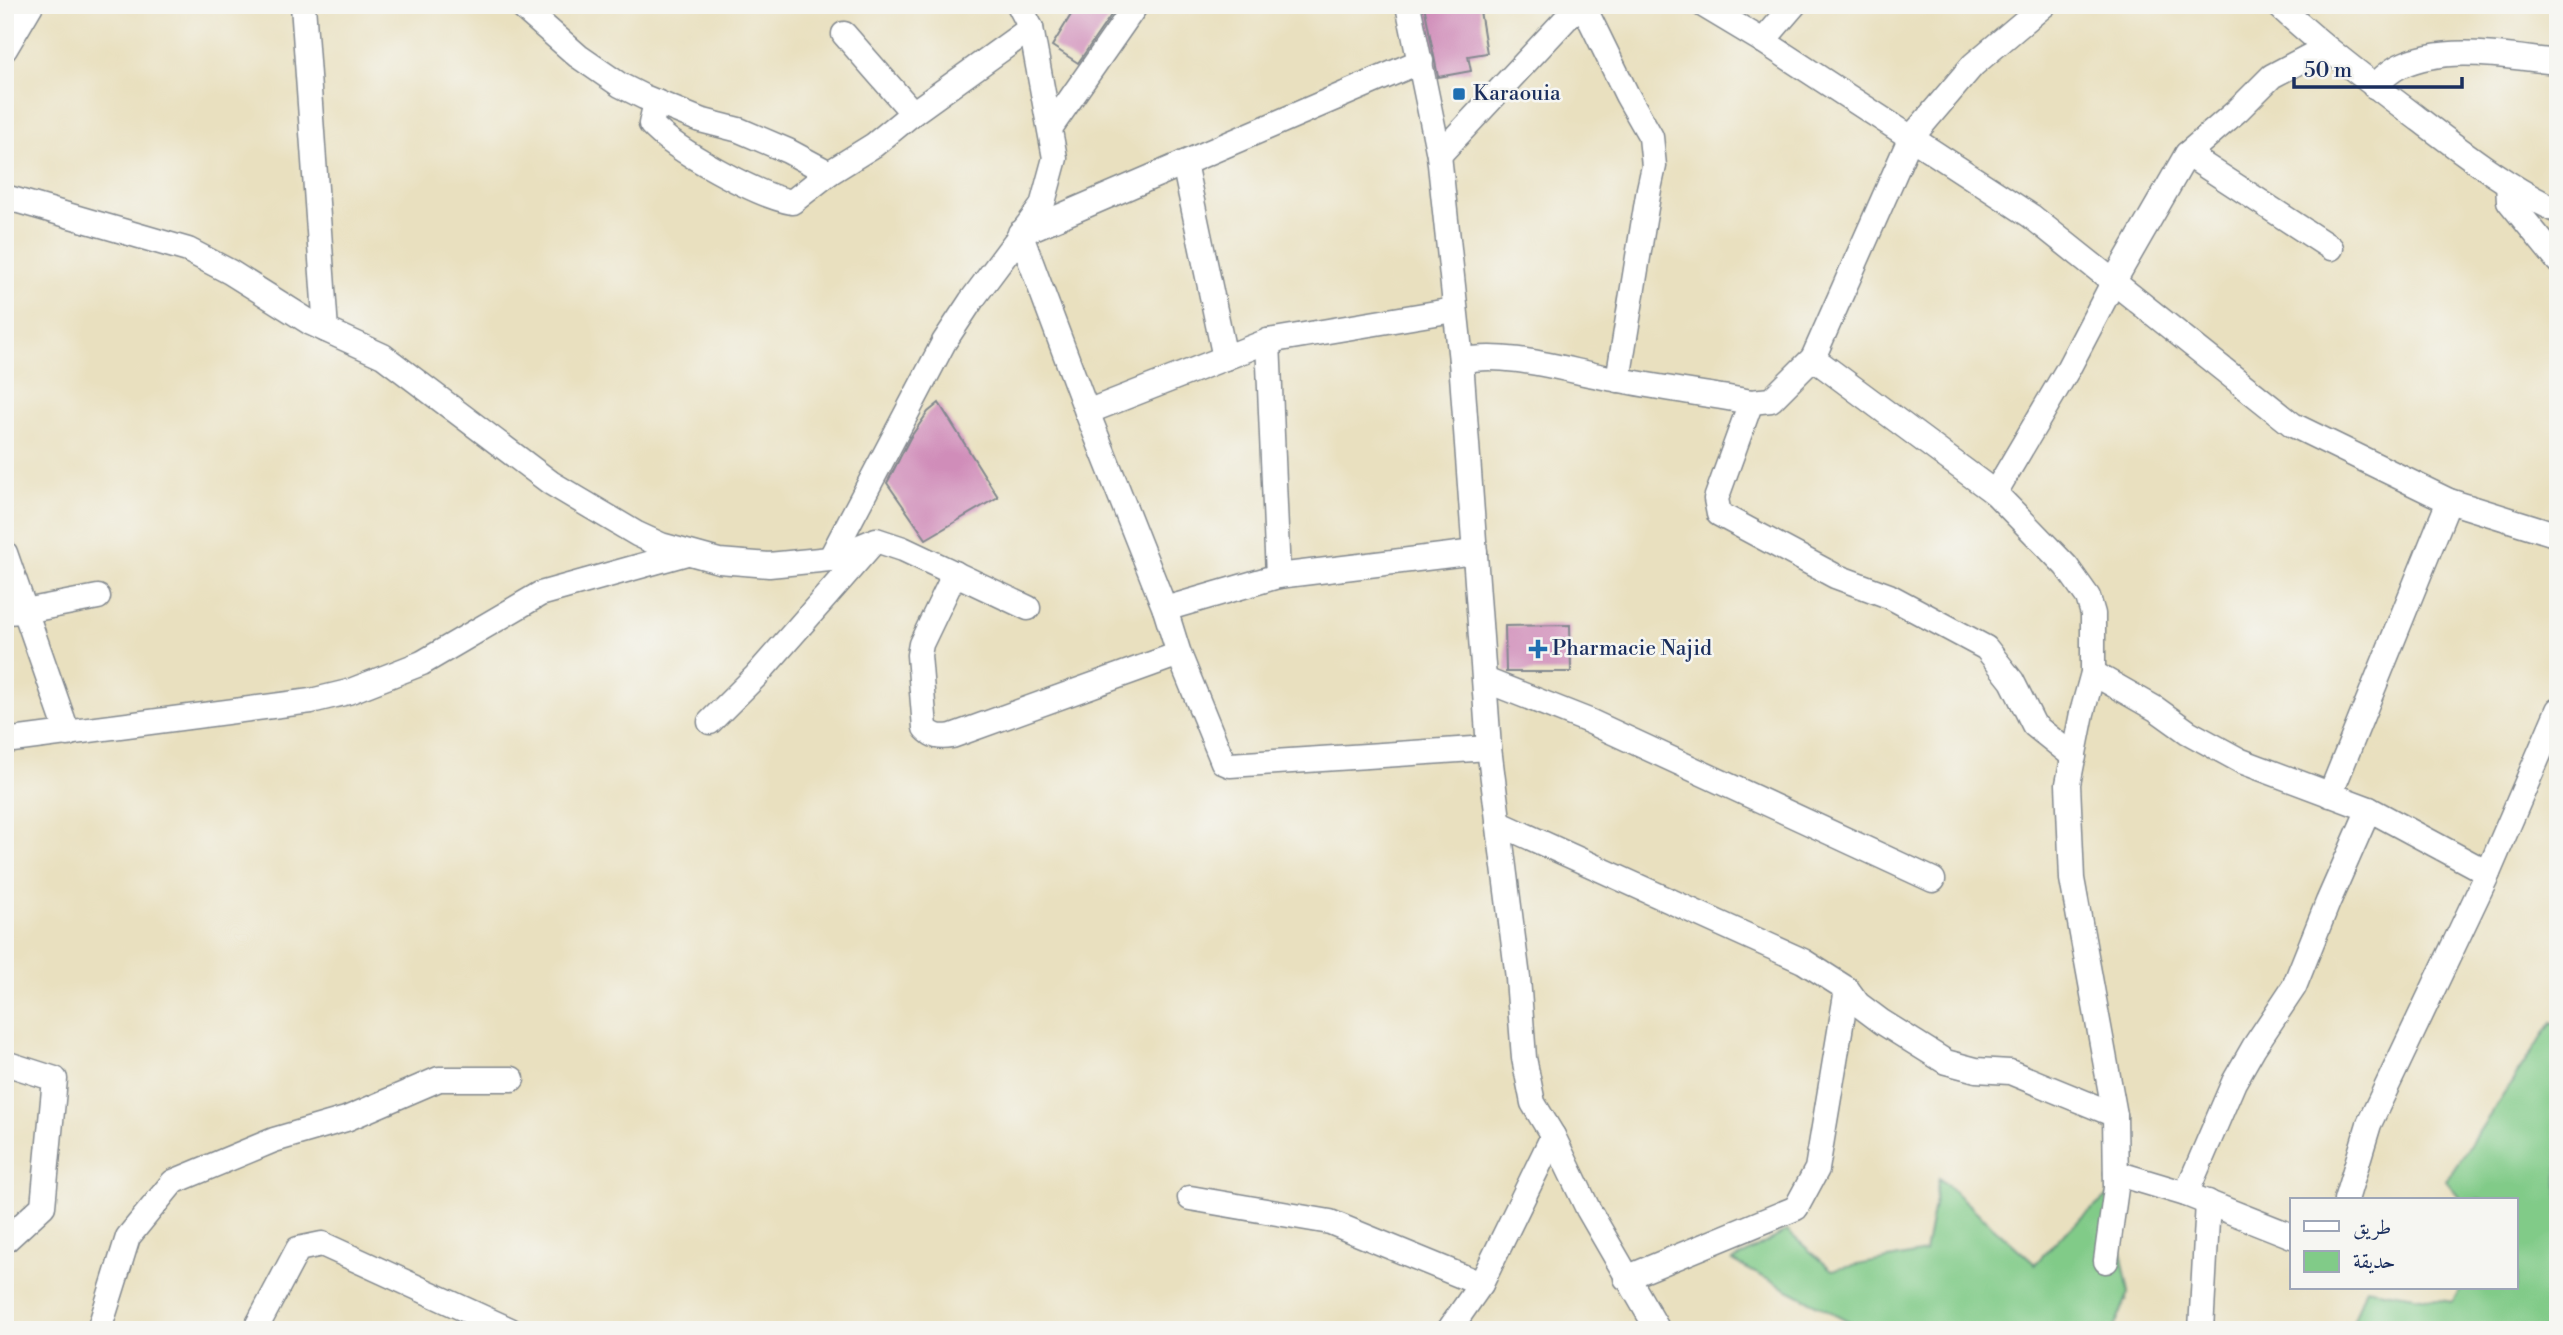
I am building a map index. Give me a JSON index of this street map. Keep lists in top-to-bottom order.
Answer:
{
  "places": {
    "transit": ["Karaouia"],
    "health": ["Pharmacie Najid"]
  },
  "legend": ["طريق", "حديقة"],
  "scale_bar": "50 m"
}
